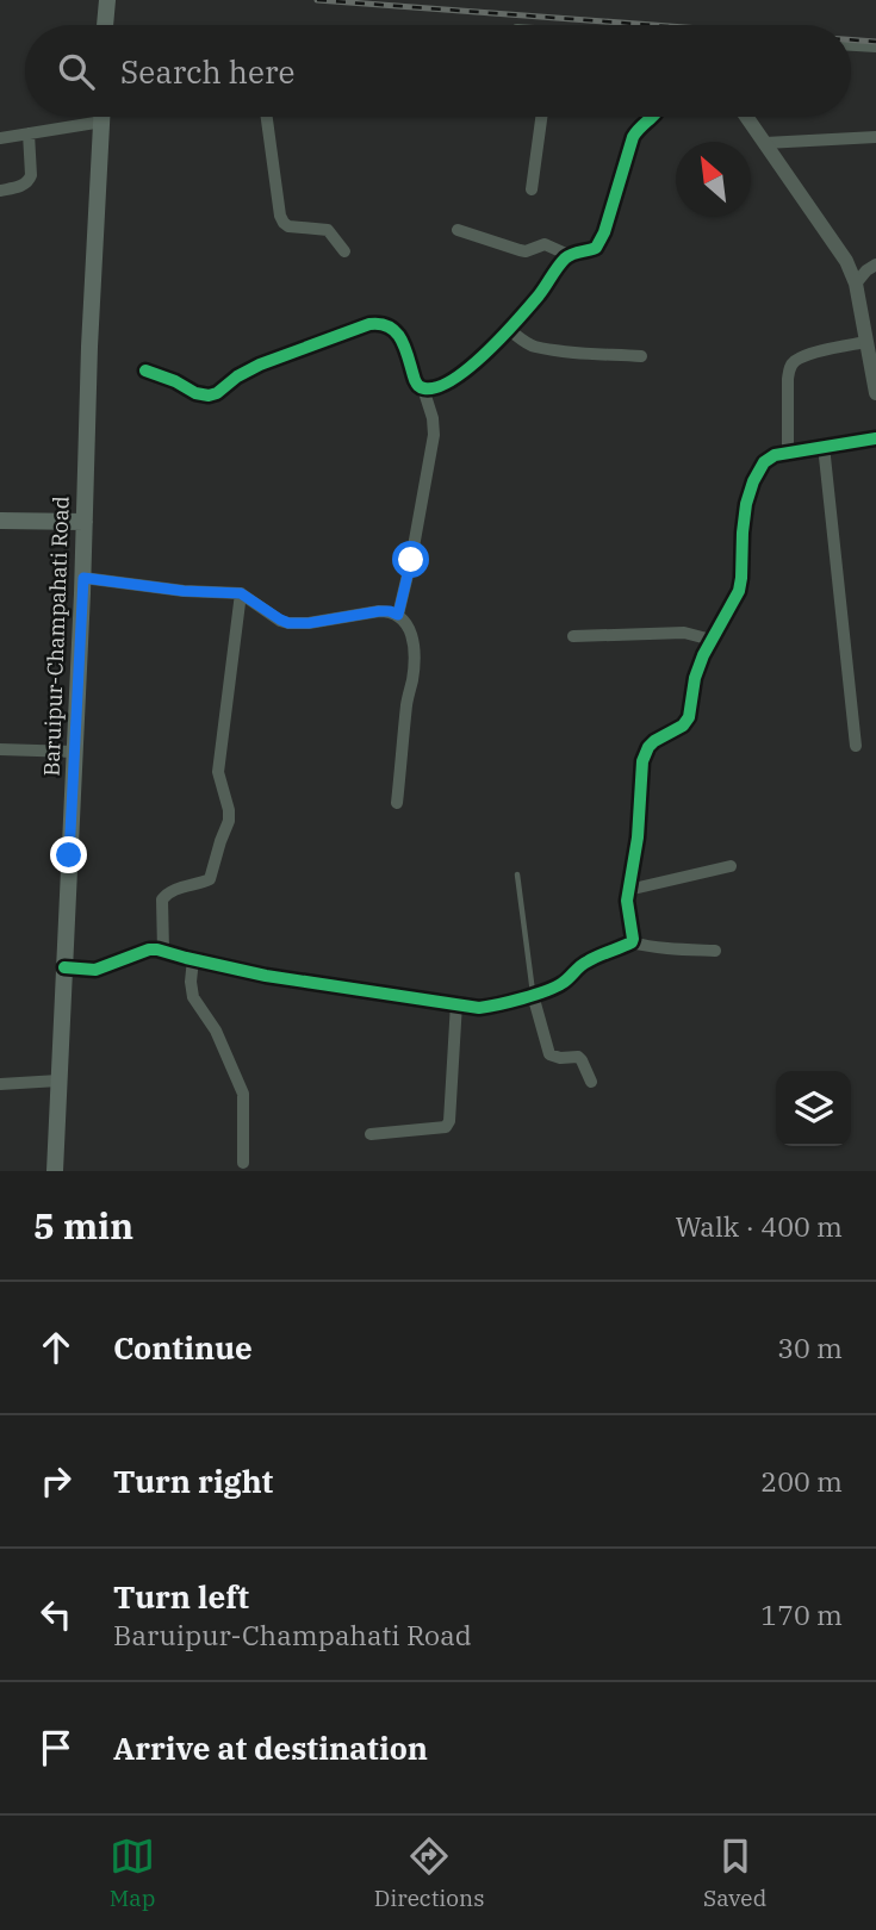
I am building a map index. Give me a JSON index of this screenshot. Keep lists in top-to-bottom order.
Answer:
{
  "streets": {
    "main road": ["Baruipur-Champahati Road"]
  },
  "north": "top left",
  "page": {
    "search": "Search here",
    "heading": ["5 min", "Walk · 400 m"],
    "list": [
      ["Continue", "30 m"],
      ["Turn right", "200 m"],
      ["Turn left", "Baruipur-Champahati Road", "170 m"],
      "Arrive at destination"
    ],
    "nav": ["Map", "Directions", "Saved"]
  }
}
